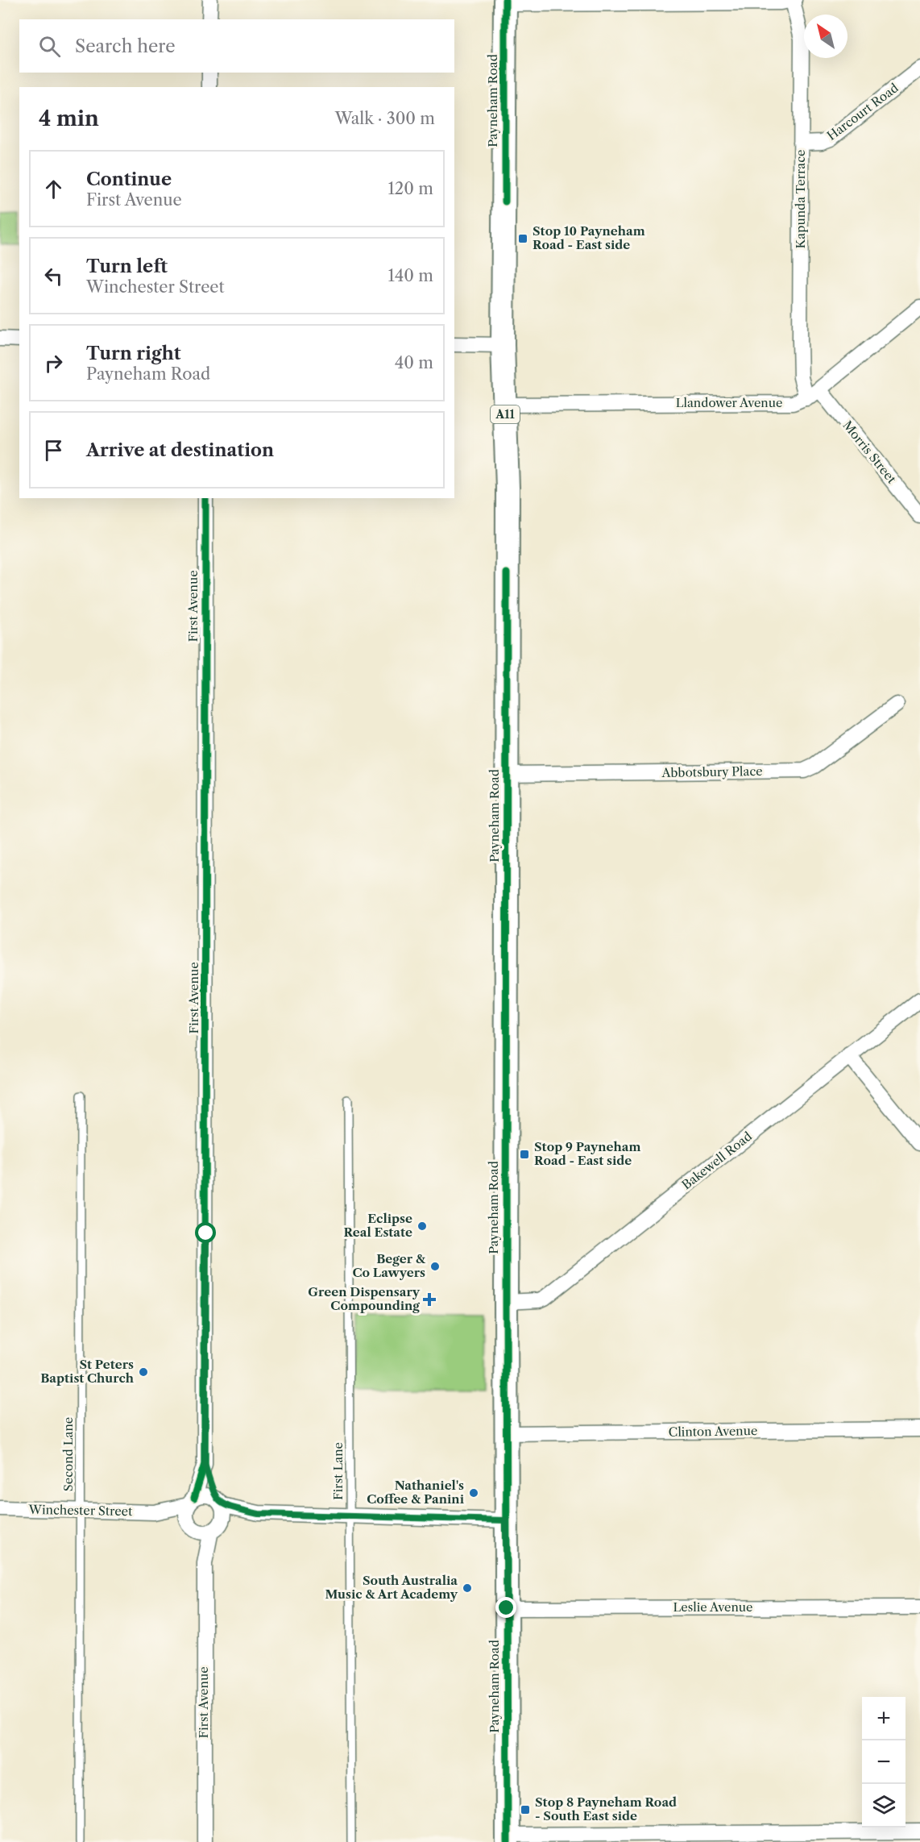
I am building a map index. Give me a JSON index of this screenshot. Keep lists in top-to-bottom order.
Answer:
{
  "streets": {
    "main road": ["Payneham Road", "A11"],
    "street": [
      "Harcourt Road",
      "Kapunda Terrace",
      "Llandower Avenue",
      "Morris Street",
      "First Avenue",
      "Abbotsbury Place",
      "Bakewell Road",
      "Clinton Avenue",
      "Winchester Street",
      "Leslie Avenue"
    ],
    "lane": ["Second Lane", "First Lane"]
  },
  "crossings": [
    ["Payneham Road", "Llandower Avenue"],
    ["Payneham Road", "Abbotsbury Place"],
    ["Payneham Road", "Bakewell Road"],
    ["Payneham Road", "Clinton Avenue"],
    ["Payneham Road", "Leslie Avenue"],
    ["Harcourt Road", "Kapunda Terrace"],
    ["Kapunda Terrace", "Llandower Avenue"],
    ["Llandower Avenue", "Morris Street"],
    ["First Avenue", "Winchester Street"],
    ["Second Lane", "Winchester Street"]
  ],
  "places": {
    "transit": ["Stop 10 Payneham Road - East side", "Stop 9 Payneham Road - East side", "Stop 8 Payneham Road - South East side"],
    "other": [
      "Eclipse Real Estate",
      "Beger & Co Lawyers",
      "St Peters Baptist Church",
      "Nathaniel's Coffee & Panini",
      "South Australia Music & Art Academy"
    ],
    "health": ["Green Dispensary Compounding"]
  },
  "north": "top left",
  "page": {
    "search": "Search here",
    "heading": ["4 min", "Walk · 300 m"],
    "list": [
      ["Continue", "First Avenue", "120 m"],
      ["Turn left", "Winchester Street", "140 m"],
      ["Turn right", "Payneham Road", "40 m"],
      "Arrive at destination"
    ],
    "map_buttons": ["+", "−"]
  }
}
